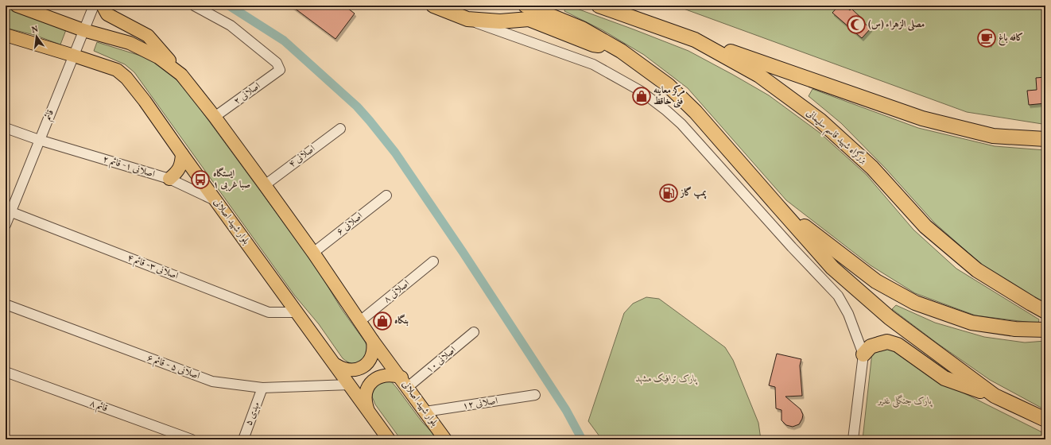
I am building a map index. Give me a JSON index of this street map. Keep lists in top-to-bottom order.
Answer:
{
  "streets": {
    "highway": ["بزرگراه شهید قاسم سلیمانی"],
    "main road": ["بلوار شهید اصلانی"],
    "street": [
      "اصلانی ۲",
      "قائم",
      "اصلانی ۴",
      "اصلانی ۱- قائم ۲",
      "اصلانی ۶",
      "اصلانی ۳- قائم ۴",
      "اصلانی ۸",
      "اصلانی ۱۰",
      "اصلانی ۵ - قائم ۶",
      "اصلانی ۱۲",
      "قائم ۸",
      "مهدی ۵"
    ]
  },
  "crossings": [
    ["اصلانی ۲", "بلوار شهید اصلانی"],
    ["قائم", "اصلانی ۱- قائم ۲"],
    ["قائم", "بلوار شهید اصلانی"],
    ["قائم", "اصلانی ۳- قائم ۴"],
    ["اصلانی ۴", "بلوار شهید اصلانی"],
    ["اصلانی ۱- قائم ۲", "بلوار شهید اصلانی"],
    ["بلوار شهید اصلانی", "اصلانی ۶"],
    ["بلوار شهید اصلانی", "اصلانی ۳- قائم ۴"],
    ["بلوار شهید اصلانی", "اصلانی ۸"],
    ["بلوار شهید اصلانی", "اصلانی ۱۰"],
    ["بلوار شهید اصلانی", "اصلانی ۵ - قائم ۶"],
    ["بلوار شهید اصلانی", "اصلانی ۱۲"],
    ["اصلانی ۵ - قائم ۶", "مهدی ۵"]
  ],
  "parks": ["پارک ترافیک مشهد", "پارک جنگلی غدیر"],
  "places": {
    "mosque": ["مصلی الزهراء (س)"],
    "cafe": ["کافه باغ"],
    "shop": ["مرکز معاینه فنی خاقظ", "بنگاه"],
    "bus stop": ["ایستگاه صبا غربی ۱"],
    "fuel station": ["پمپ گاز"]
  },
  "north": "top"
}
